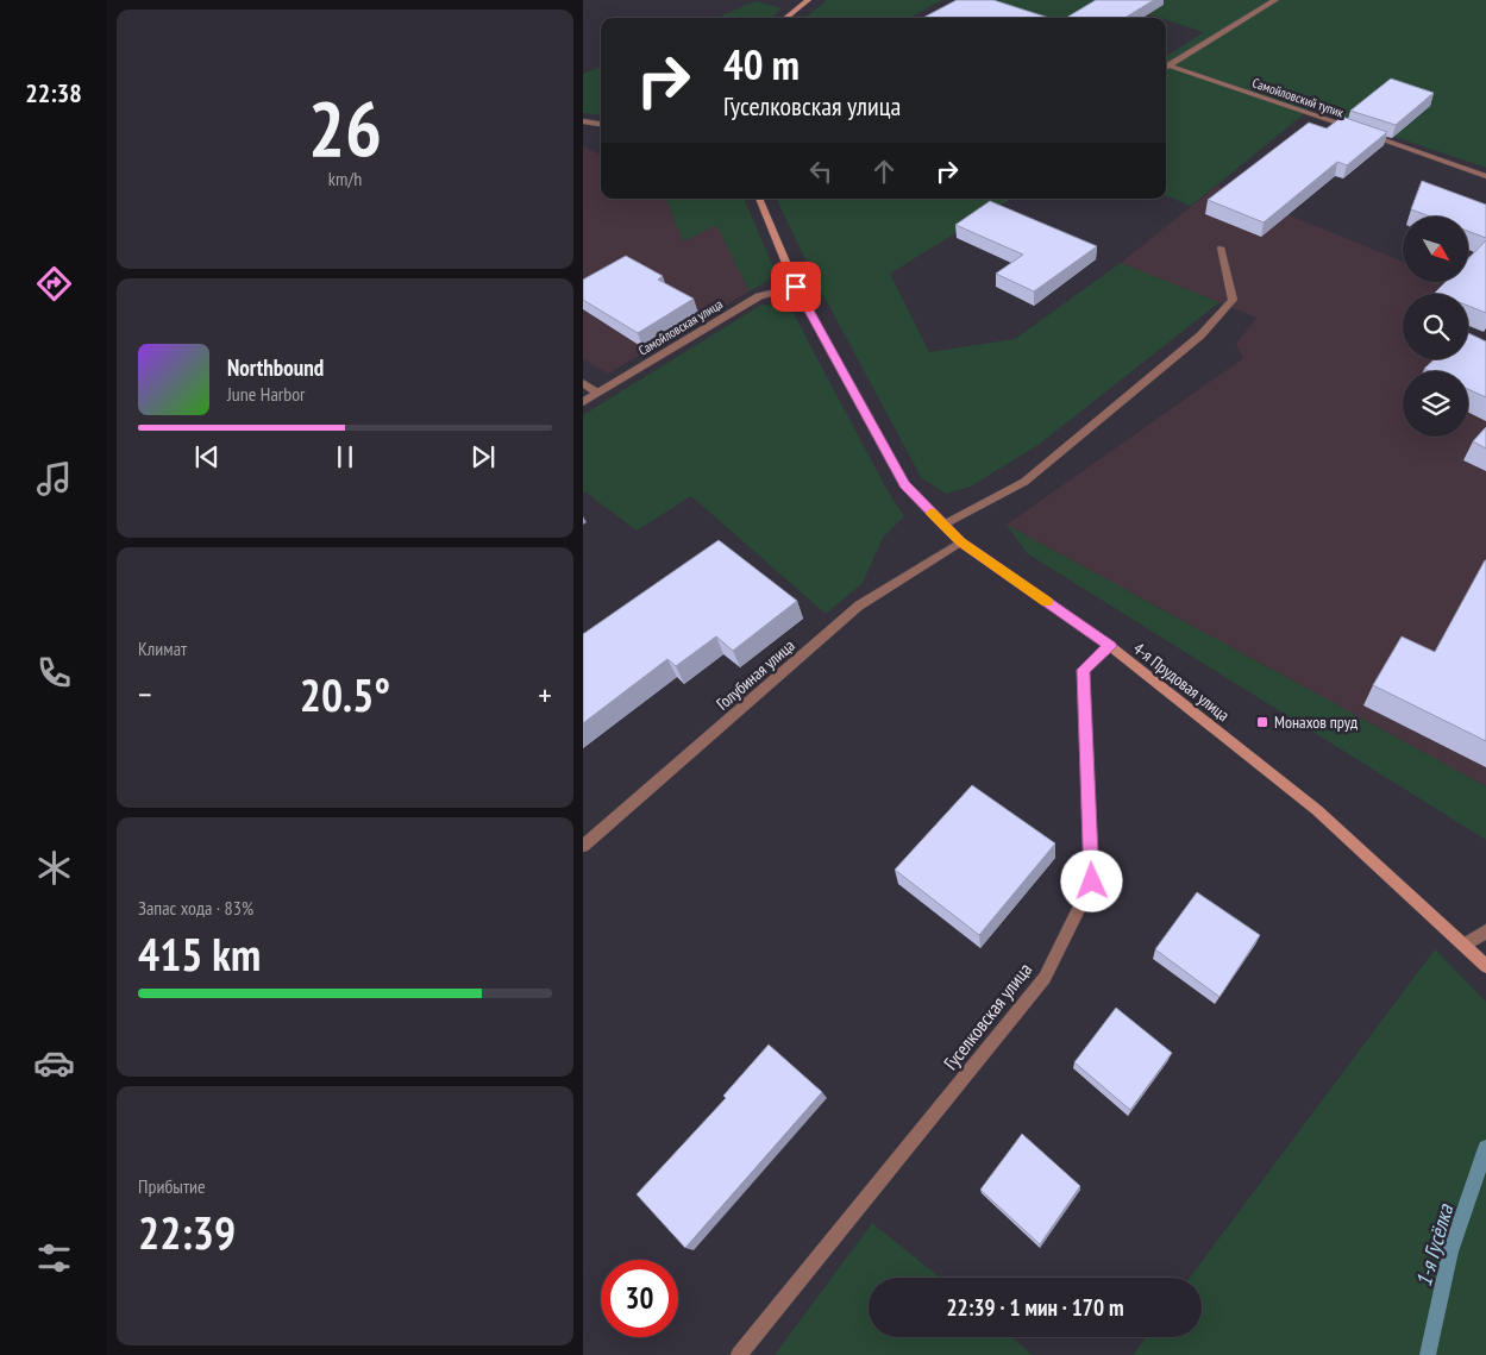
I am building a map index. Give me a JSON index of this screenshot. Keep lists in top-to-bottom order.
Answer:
{
  "streets": {
    "main road": ["4-я Прудовая улица"],
    "street": [
      "Самойловский тупик",
      "Самойловская улица",
      "Голубиная улица",
      "Гуселковская улица"
    ]
  },
  "crossings": [
    ["Самойловская улица", "4-я Прудовая улица"],
    ["Голубиная улица", "4-я Прудовая улица"],
    ["4-я Прудовая улица", "Гуселковская улица"]
  ],
  "water": ["1-я Гусёлка"],
  "places": {
    "transit": ["Монахов пруд"]
  },
  "north": "bottom right",
  "page": {
    "tabs": "22:38",
    "tile": [
      ["26", "km/h"],
      "Климат",
      ["Запас хода · 83%", "415 km"],
      ["Прибытие", "22:39"]
    ],
    "turn": ["40 m", "Гуселковская улица"],
    "song": ["Northbound", "June Harbor"],
    "heat": ["−", "20.5°", "+"],
    "limit": "30",
    "trip": "22:39 · 1 мин · 170 m"
  }
}
